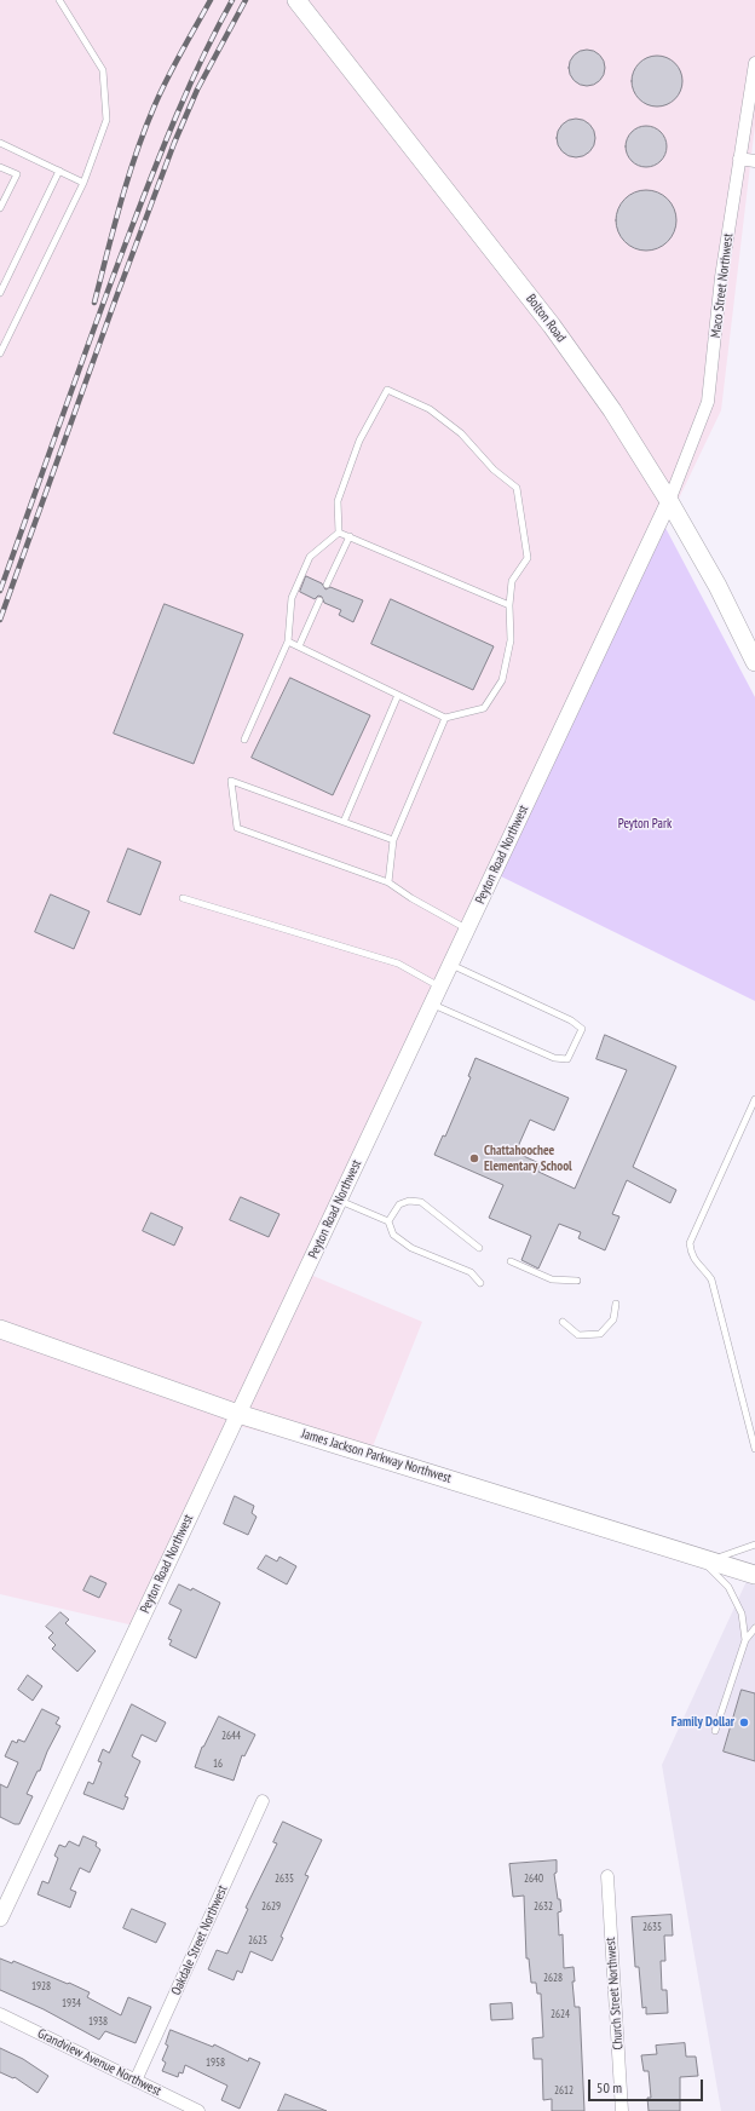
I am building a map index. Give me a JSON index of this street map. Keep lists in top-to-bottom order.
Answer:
{
  "streets": {
    "main road": ["Bolton Road", "James Jackson Parkway Northwest"],
    "street": [
      "Maco Street Northwest",
      "Peyton Road Northwest",
      "Oakdale Street Northwest",
      "Church Street Northwest",
      "Grandview Avenue Northwest"
    ]
  },
  "crossings": [
    ["Maco Street Northwest", "Bolton Road"],
    ["Maco Street Northwest", "Peyton Road Northwest"],
    ["Bolton Road", "Peyton Road Northwest"],
    ["Peyton Road Northwest", "James Jackson Parkway Northwest"],
    ["Oakdale Street Northwest", "Grandview Avenue Northwest"]
  ],
  "parks": ["Peyton Park"],
  "places": ["Chattahoochee Elementary School", "Family Dollar"],
  "house_numbers": [
    "2644",
    "16",
    "2635",
    "2640",
    "2629",
    "2632",
    "2635",
    "2625",
    "2628",
    "1928",
    "1934",
    "2624",
    "1938",
    "1958",
    "2612"
  ],
  "scale_bar": "50 m"
}
